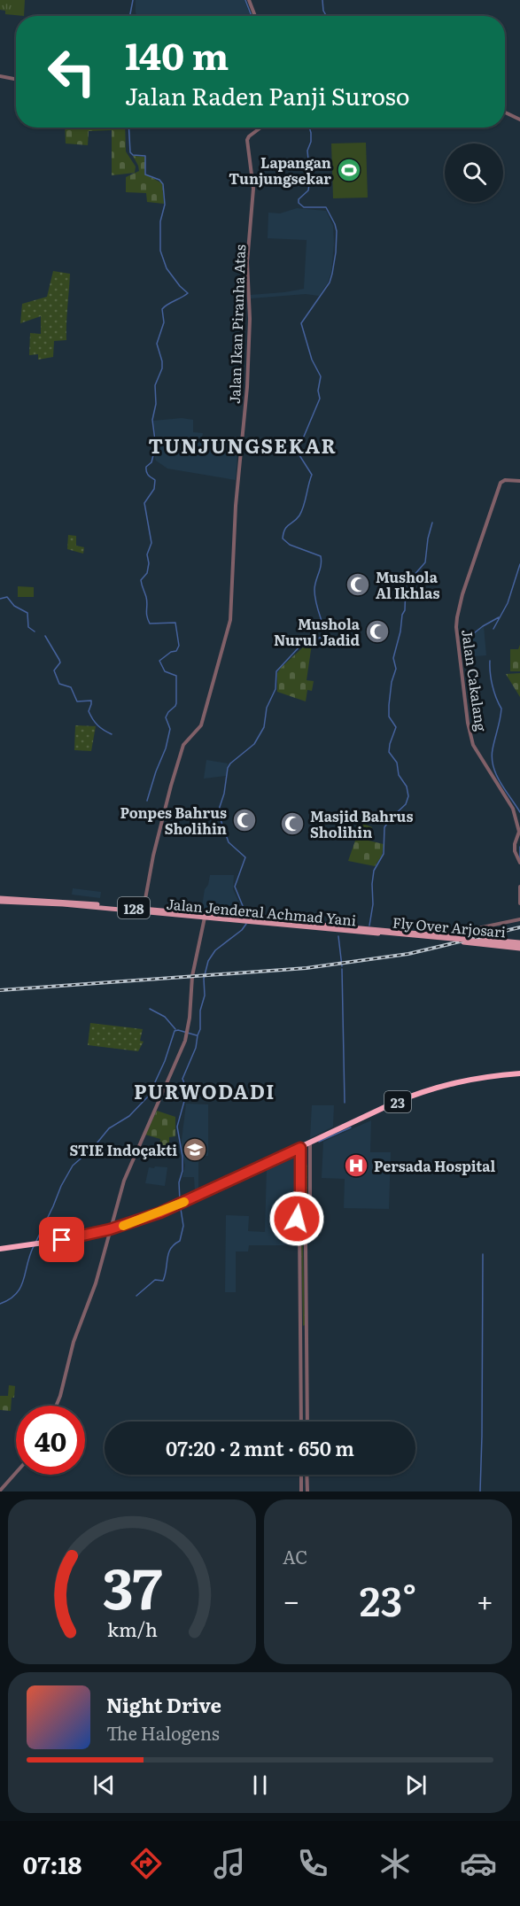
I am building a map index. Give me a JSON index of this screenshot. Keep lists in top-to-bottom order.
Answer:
{
  "streets": {
    "highway": ["23"],
    "main road": ["128", "Jalan Jenderal Achmad Yani", "Fly Over Arjosari"],
    "street": ["Jalan Ikan Piranha Atas", "Jalan Cakalang"]
  },
  "crossings": [
    ["Jalan Ikan Piranha Atas", "Jalan Jenderal Achmad Yani"],
    ["Jalan Jenderal Achmad Yani", "Fly Over Arjosari"]
  ],
  "districts": ["TUNJUNGSEKAR", "PURWODADI"],
  "places": {
    "sports": ["Lapangan Tunjungsekar"],
    "mosque": [
      "Mushola Al Ikhlas",
      "Mushola Nurul Jadid",
      "Ponpes Bahrus Sholihin",
      "Masjid Bahrus Sholihin"
    ],
    "school or university": ["STIE Indoçakti"],
    "hospital": ["Persada Hospital"]
  },
  "page": {
    "turn": ["140 m", "Jalan Raden Panji Suroso"],
    "limit": "40",
    "trip": "07:20 · 2 mnt · 650 m",
    "tile": "AC",
    "heat": ["−", "23°", "+"],
    "song": ["Night Drive", "The Halogens"],
    "tabs": "07:18",
    "gauge": ["37", "km/h"]
  }
}
